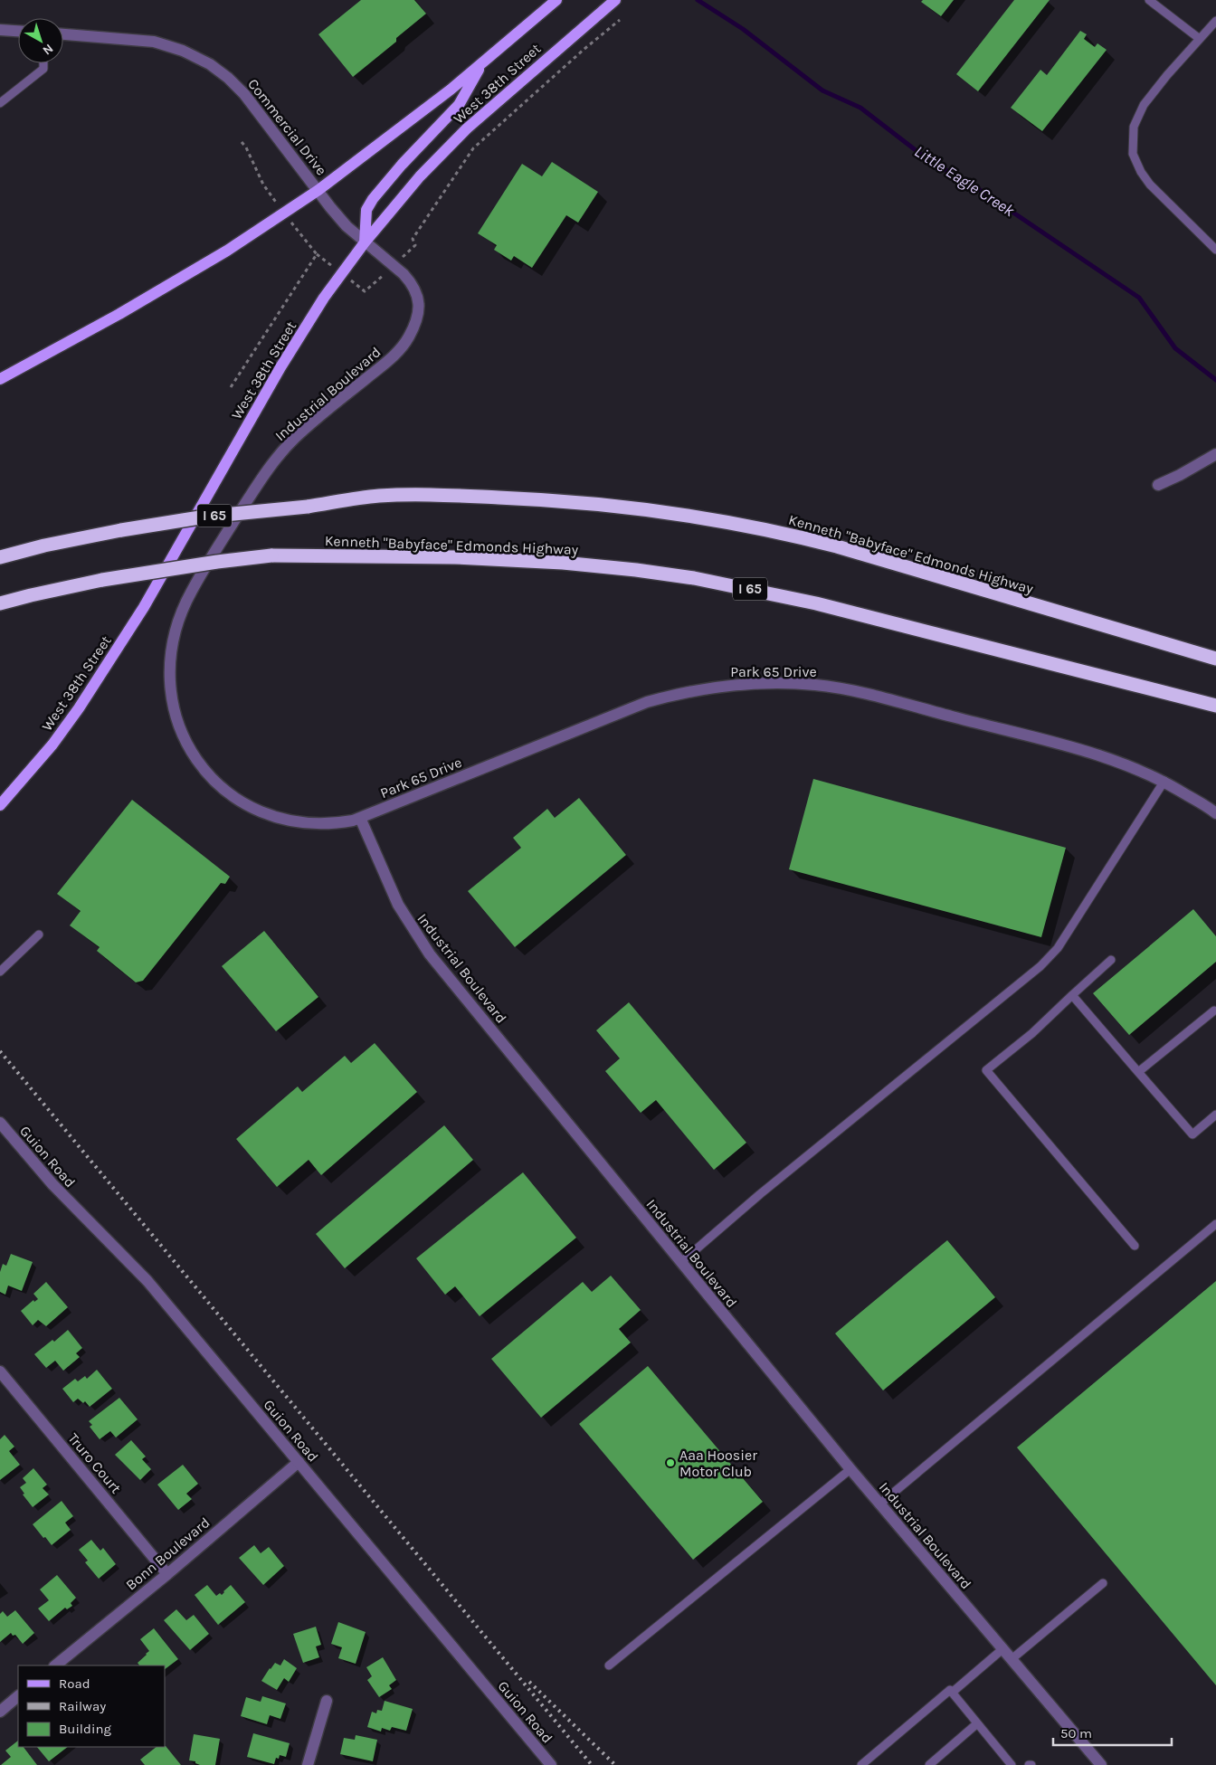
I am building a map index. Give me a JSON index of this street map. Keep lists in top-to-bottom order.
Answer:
{
  "streets": {
    "highway": ["I 65", "Kenneth \"Babyface\" Edmonds Highway"],
    "main road": ["West 38th Street"],
    "street": [
      "Commercial Drive",
      "Industrial Boulevard",
      "Park 65 Drive",
      "Guion Road",
      "Truro Court",
      "Bonn Boulevard"
    ]
  },
  "crossings": [
    ["West 38th Street", "Commercial Drive"],
    ["West 38th Street", "Industrial Boulevard"],
    ["Commercial Drive", "Industrial Boulevard"],
    ["Industrial Boulevard", "Park 65 Drive"],
    ["Guion Road", "Bonn Boulevard"],
    ["Truro Court", "Bonn Boulevard"]
  ],
  "water": ["Little Eagle Creek"],
  "places": ["Aaa Hoosier Motor Club"],
  "legend": ["Road", "Railway", "Building"],
  "scale_bar": "50 m",
  "north": "bottom right"
}
